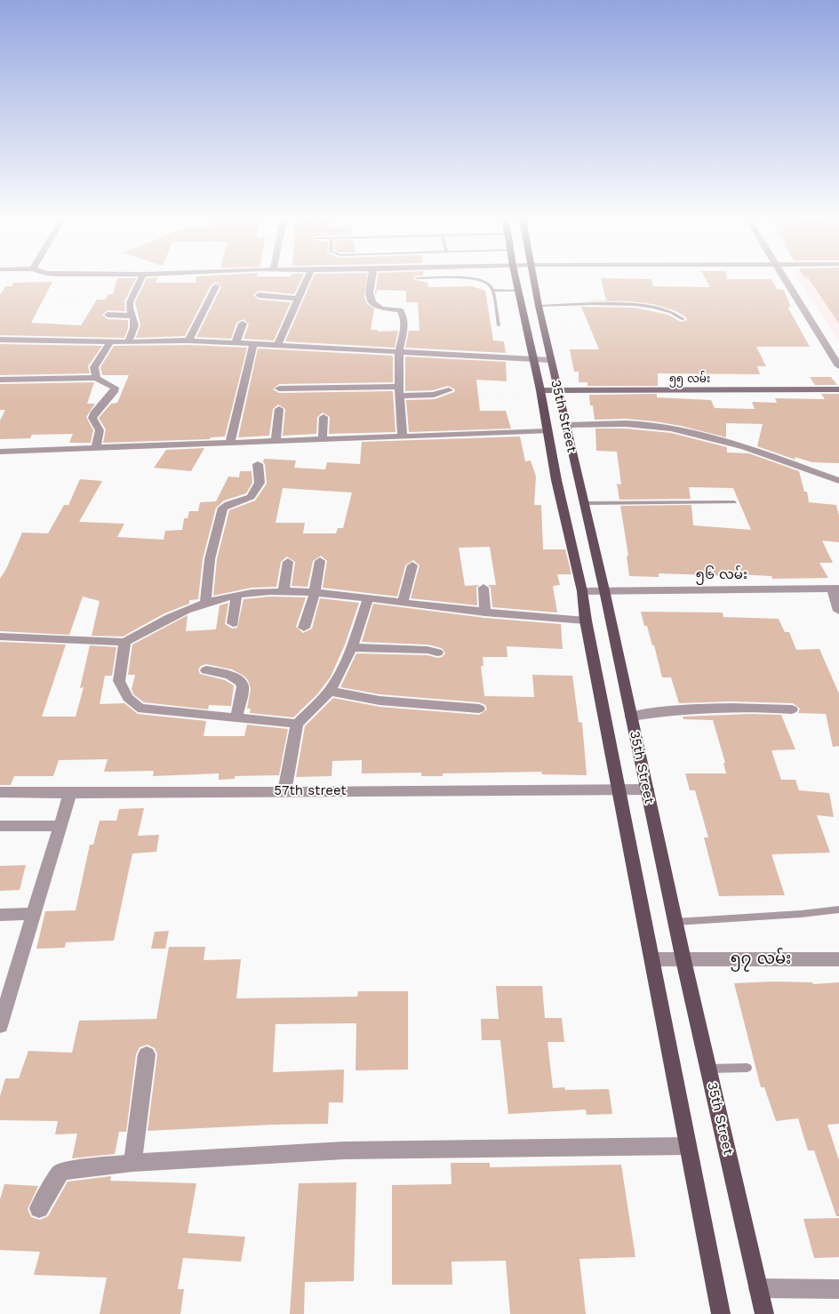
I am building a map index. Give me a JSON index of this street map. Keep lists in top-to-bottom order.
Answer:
{
  "streets": {
    "main road": ["၅၅ လမ်း", "35th Street"],
    "street": ["၅၆ လမ်း", "57th street", "၅၇ လမ်း"]
  },
  "crossings": [
    ["၅၅ လမ်း", "35th Street"],
    ["35th Street", "၅၆ လမ်း"],
    ["35th Street", "57th street"],
    ["35th Street", "၅၇ လမ်း"]
  ]
}
